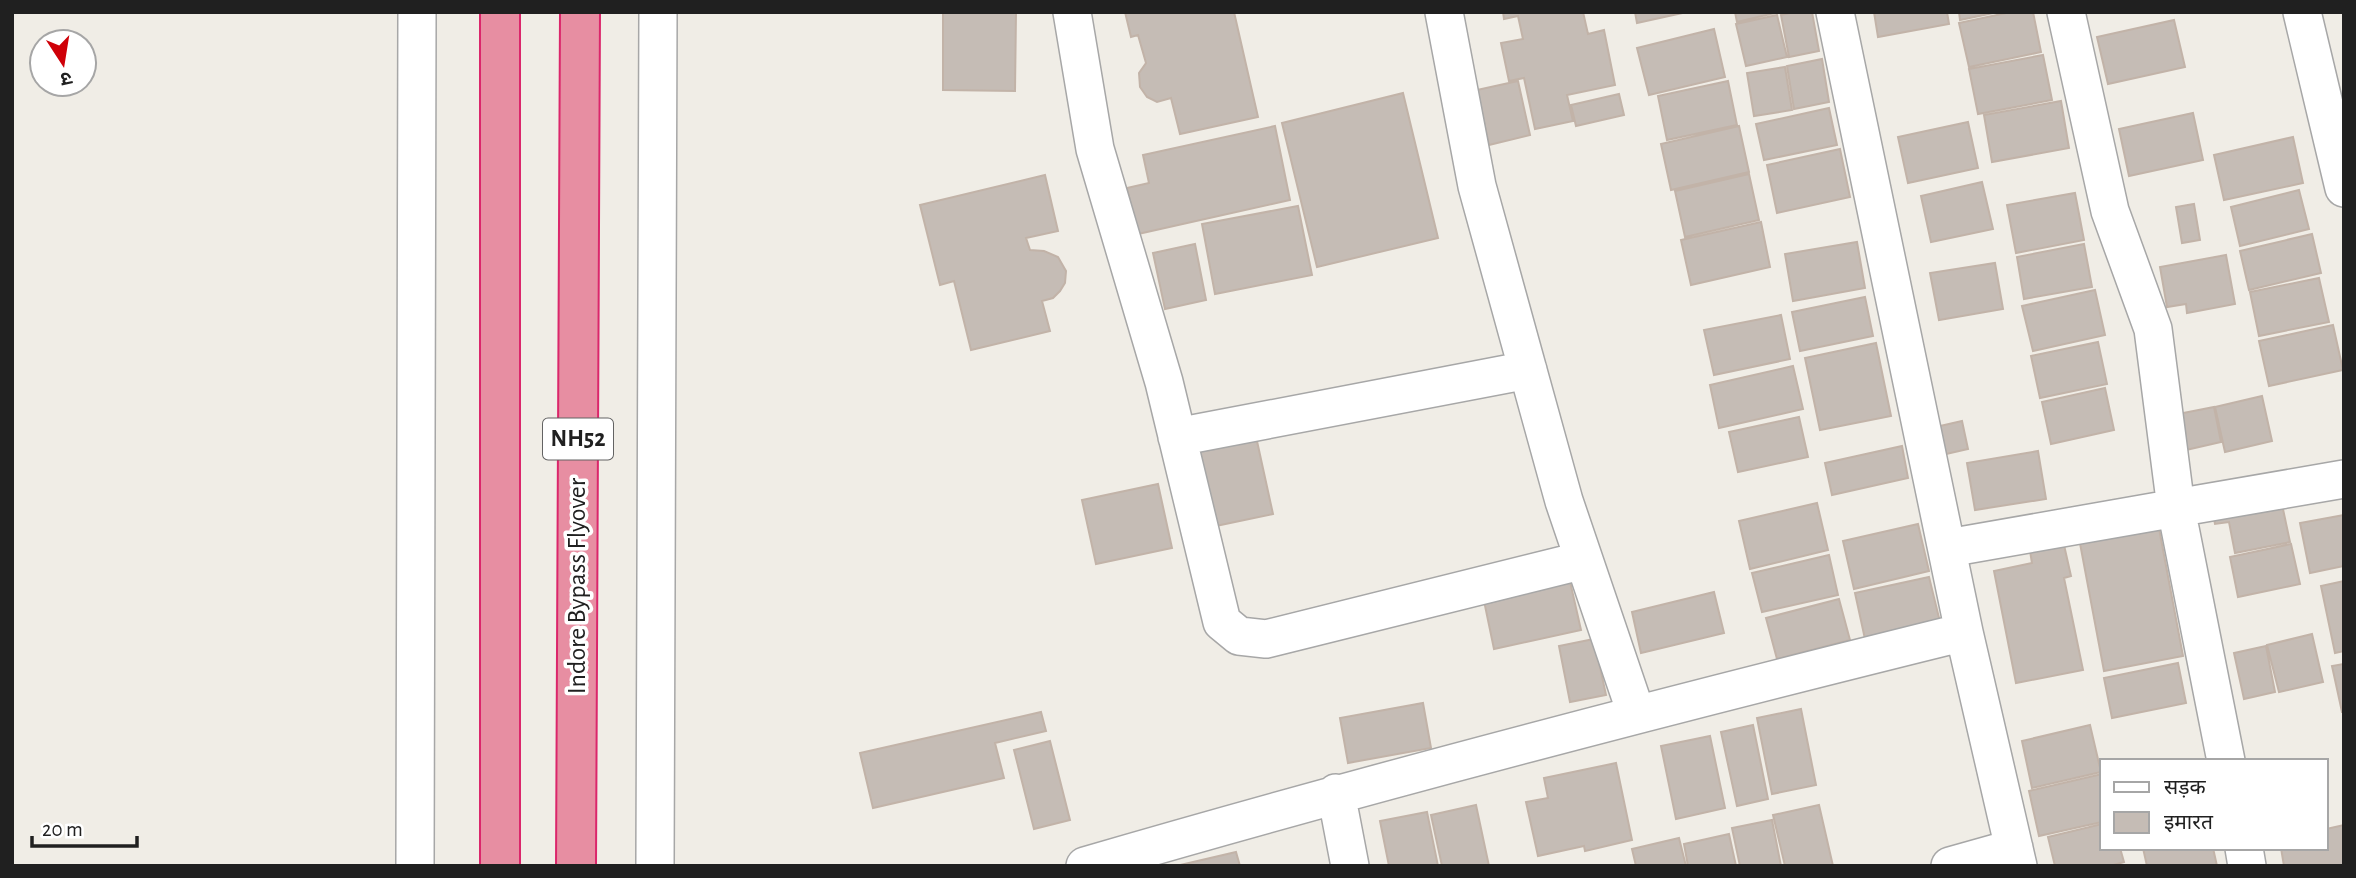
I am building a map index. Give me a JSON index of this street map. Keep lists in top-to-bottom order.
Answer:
{
  "streets": {
    "highway": ["NH52", "Indore Bypass Flyover"]
  },
  "legend": ["सड़क", "इमारत"],
  "scale_bar": "20 m",
  "north": "bottom"
}
